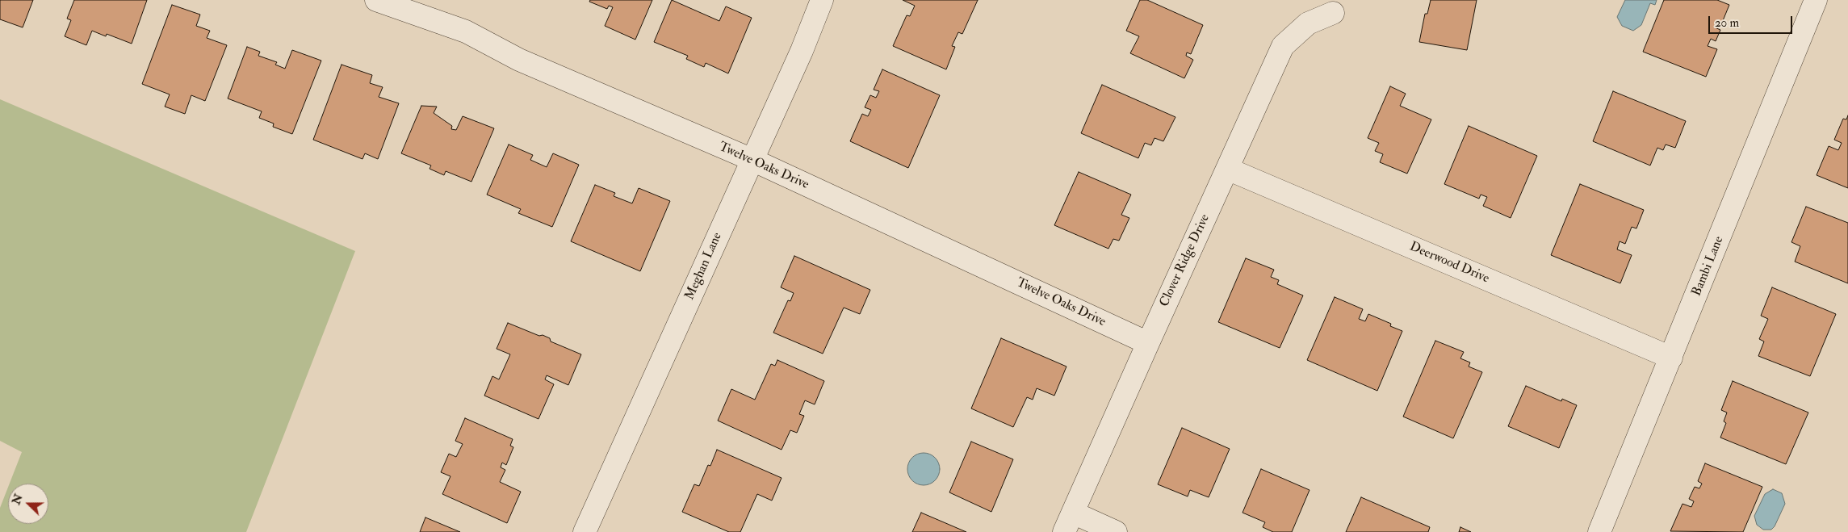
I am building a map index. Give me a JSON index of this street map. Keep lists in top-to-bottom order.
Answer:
{
  "streets": {
    "street": [
      "Twelve Oaks Drive",
      "Clover Ridge Drive",
      "Deerwood Drive",
      "Meghan Lane",
      "Bambi Lane"
    ]
  },
  "crossings": [
    ["Twelve Oaks Drive", "Clover Ridge Drive"],
    ["Twelve Oaks Drive", "Meghan Lane"],
    ["Clover Ridge Drive", "Deerwood Drive"],
    ["Deerwood Drive", "Bambi Lane"]
  ],
  "scale_bar": "20 m",
  "north": "left"
}
